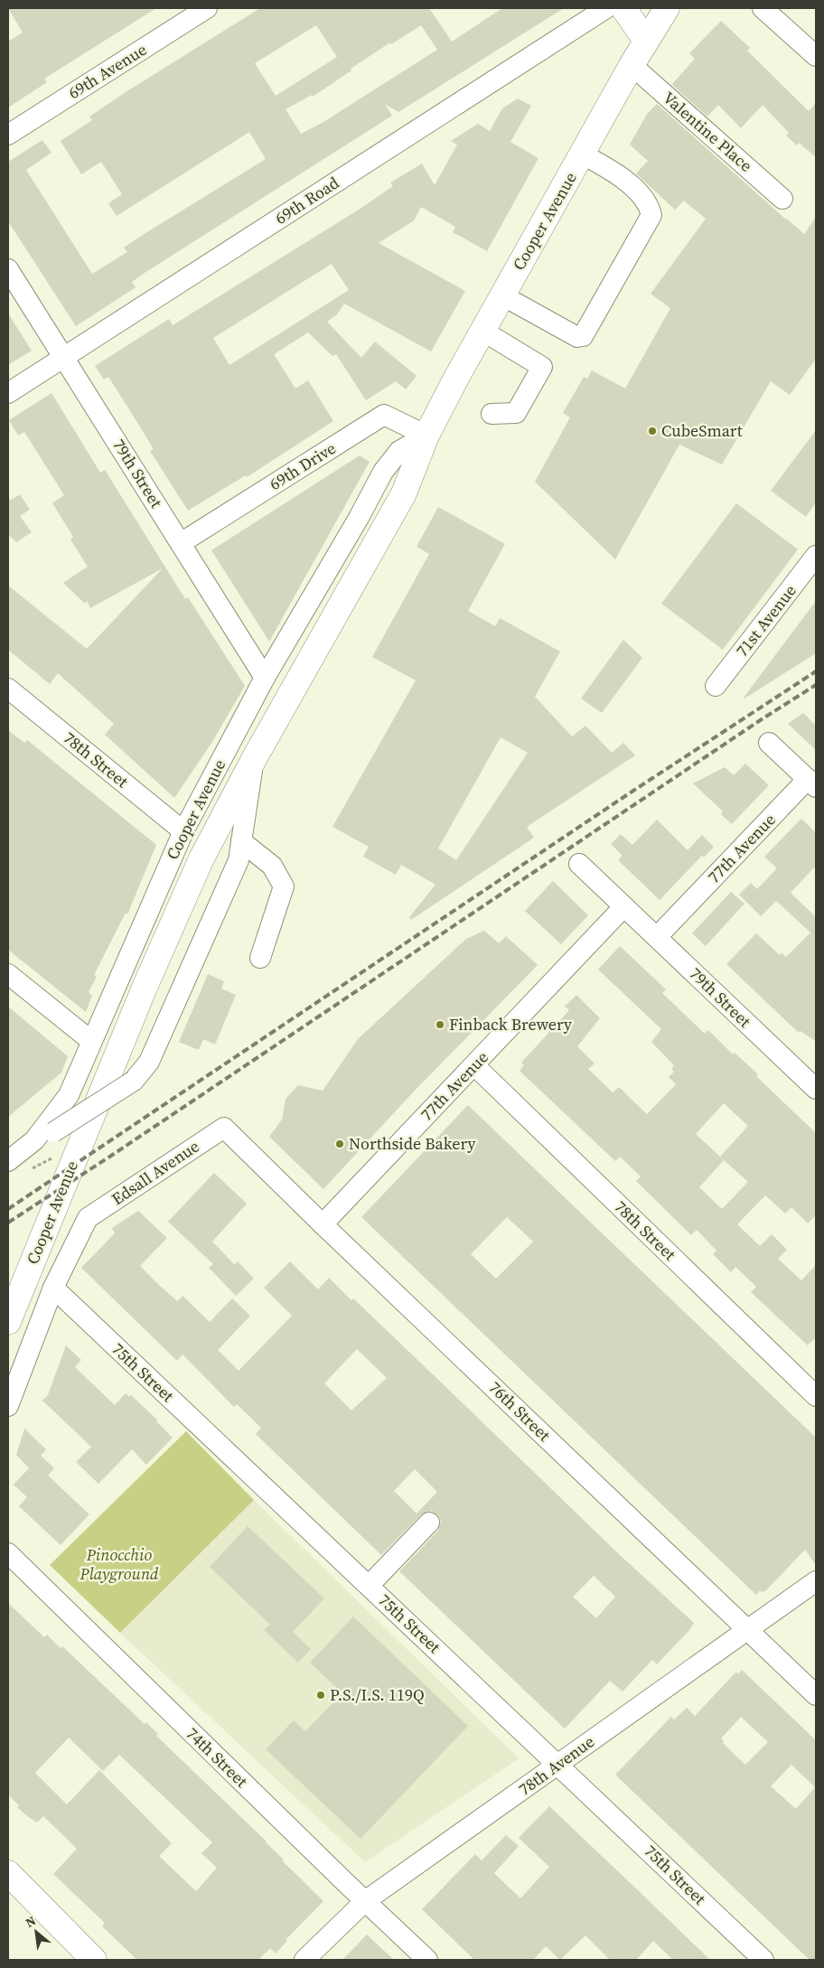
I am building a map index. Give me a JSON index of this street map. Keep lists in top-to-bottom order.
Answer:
{
  "streets": {
    "main road": ["Cooper Avenue"],
    "street": [
      "69th Avenue",
      "Valentine Place",
      "69th Road",
      "69th Drive",
      "79th Street",
      "71st Avenue",
      "78th Street",
      "77th Avenue",
      "Edsall Avenue",
      "75th Street",
      "76th Street",
      "74th Street",
      "78th Avenue"
    ]
  },
  "crossings": [
    ["Valentine Place", "Cooper Avenue"],
    ["69th Road", "79th Street"],
    ["Cooper Avenue", "69th Drive"],
    ["Cooper Avenue", "79th Street"],
    ["Cooper Avenue", "78th Street"],
    ["Cooper Avenue", "Edsall Avenue"],
    ["Cooper Avenue", "75th Street"],
    ["69th Drive", "79th Street"],
    ["79th Street", "77th Avenue"],
    ["78th Street", "77th Avenue"],
    ["77th Avenue", "76th Street"],
    ["Edsall Avenue", "76th Street"],
    ["75th Street", "78th Avenue"],
    ["76th Street", "78th Avenue"],
    ["74th Street", "78th Avenue"]
  ],
  "parks": ["Pinocchio Playground"],
  "places": [
    "CubeSmart",
    "Finback Brewery",
    "Northside Bakery",
    "P.S./I.S. 119Q"
  ],
  "north": "top left"
}
